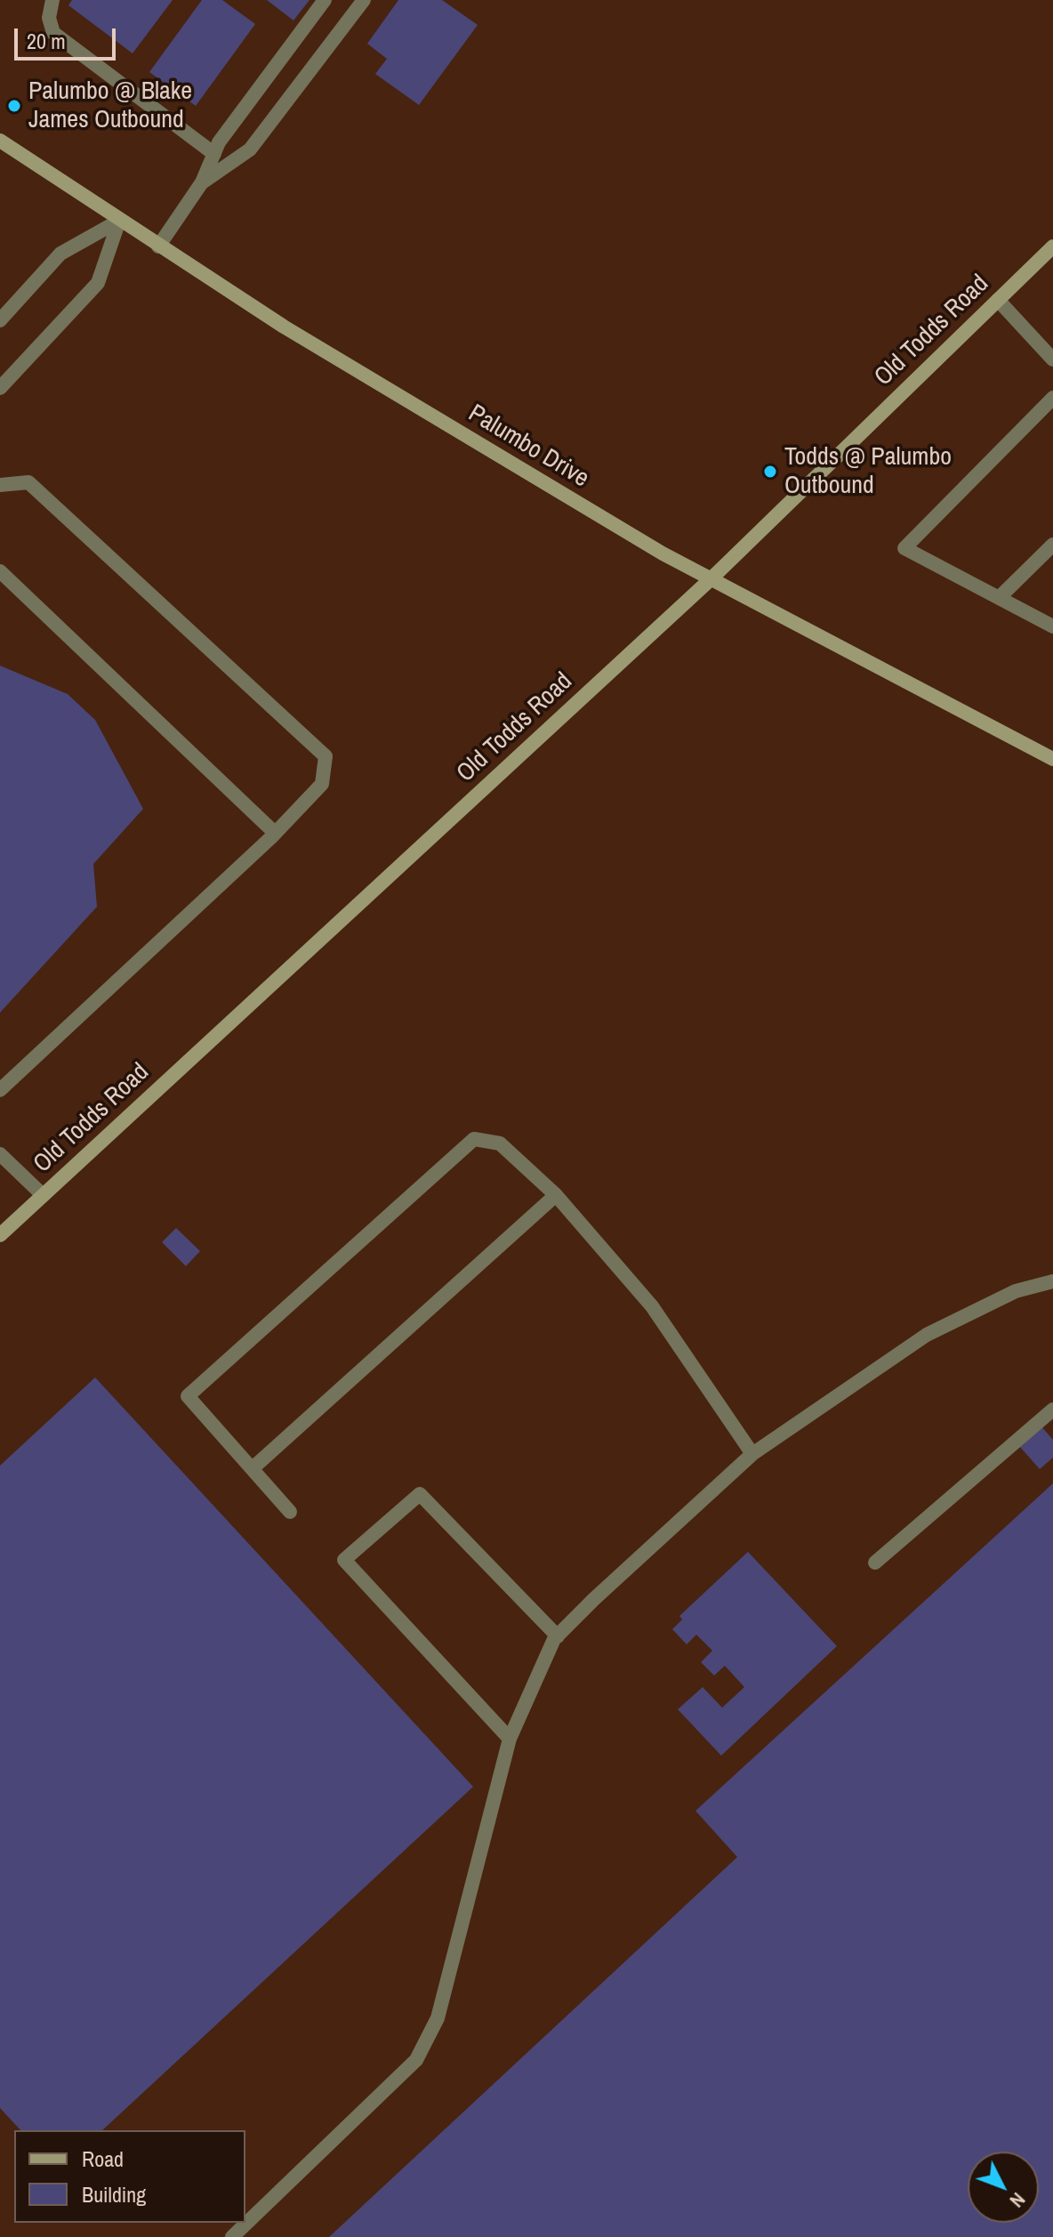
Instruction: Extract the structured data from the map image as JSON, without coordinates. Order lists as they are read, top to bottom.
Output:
{
  "streets": {
    "main road": ["Old Todds Road", "Palumbo Drive"]
  },
  "crossings": [
    ["Old Todds Road", "Palumbo Drive"]
  ],
  "places": ["Palumbo @ Blake James Outbound", "Todds @ Palumbo Outbound"],
  "legend": ["Road", "Building"],
  "scale_bar": "20 m",
  "north": "bottom right"
}
